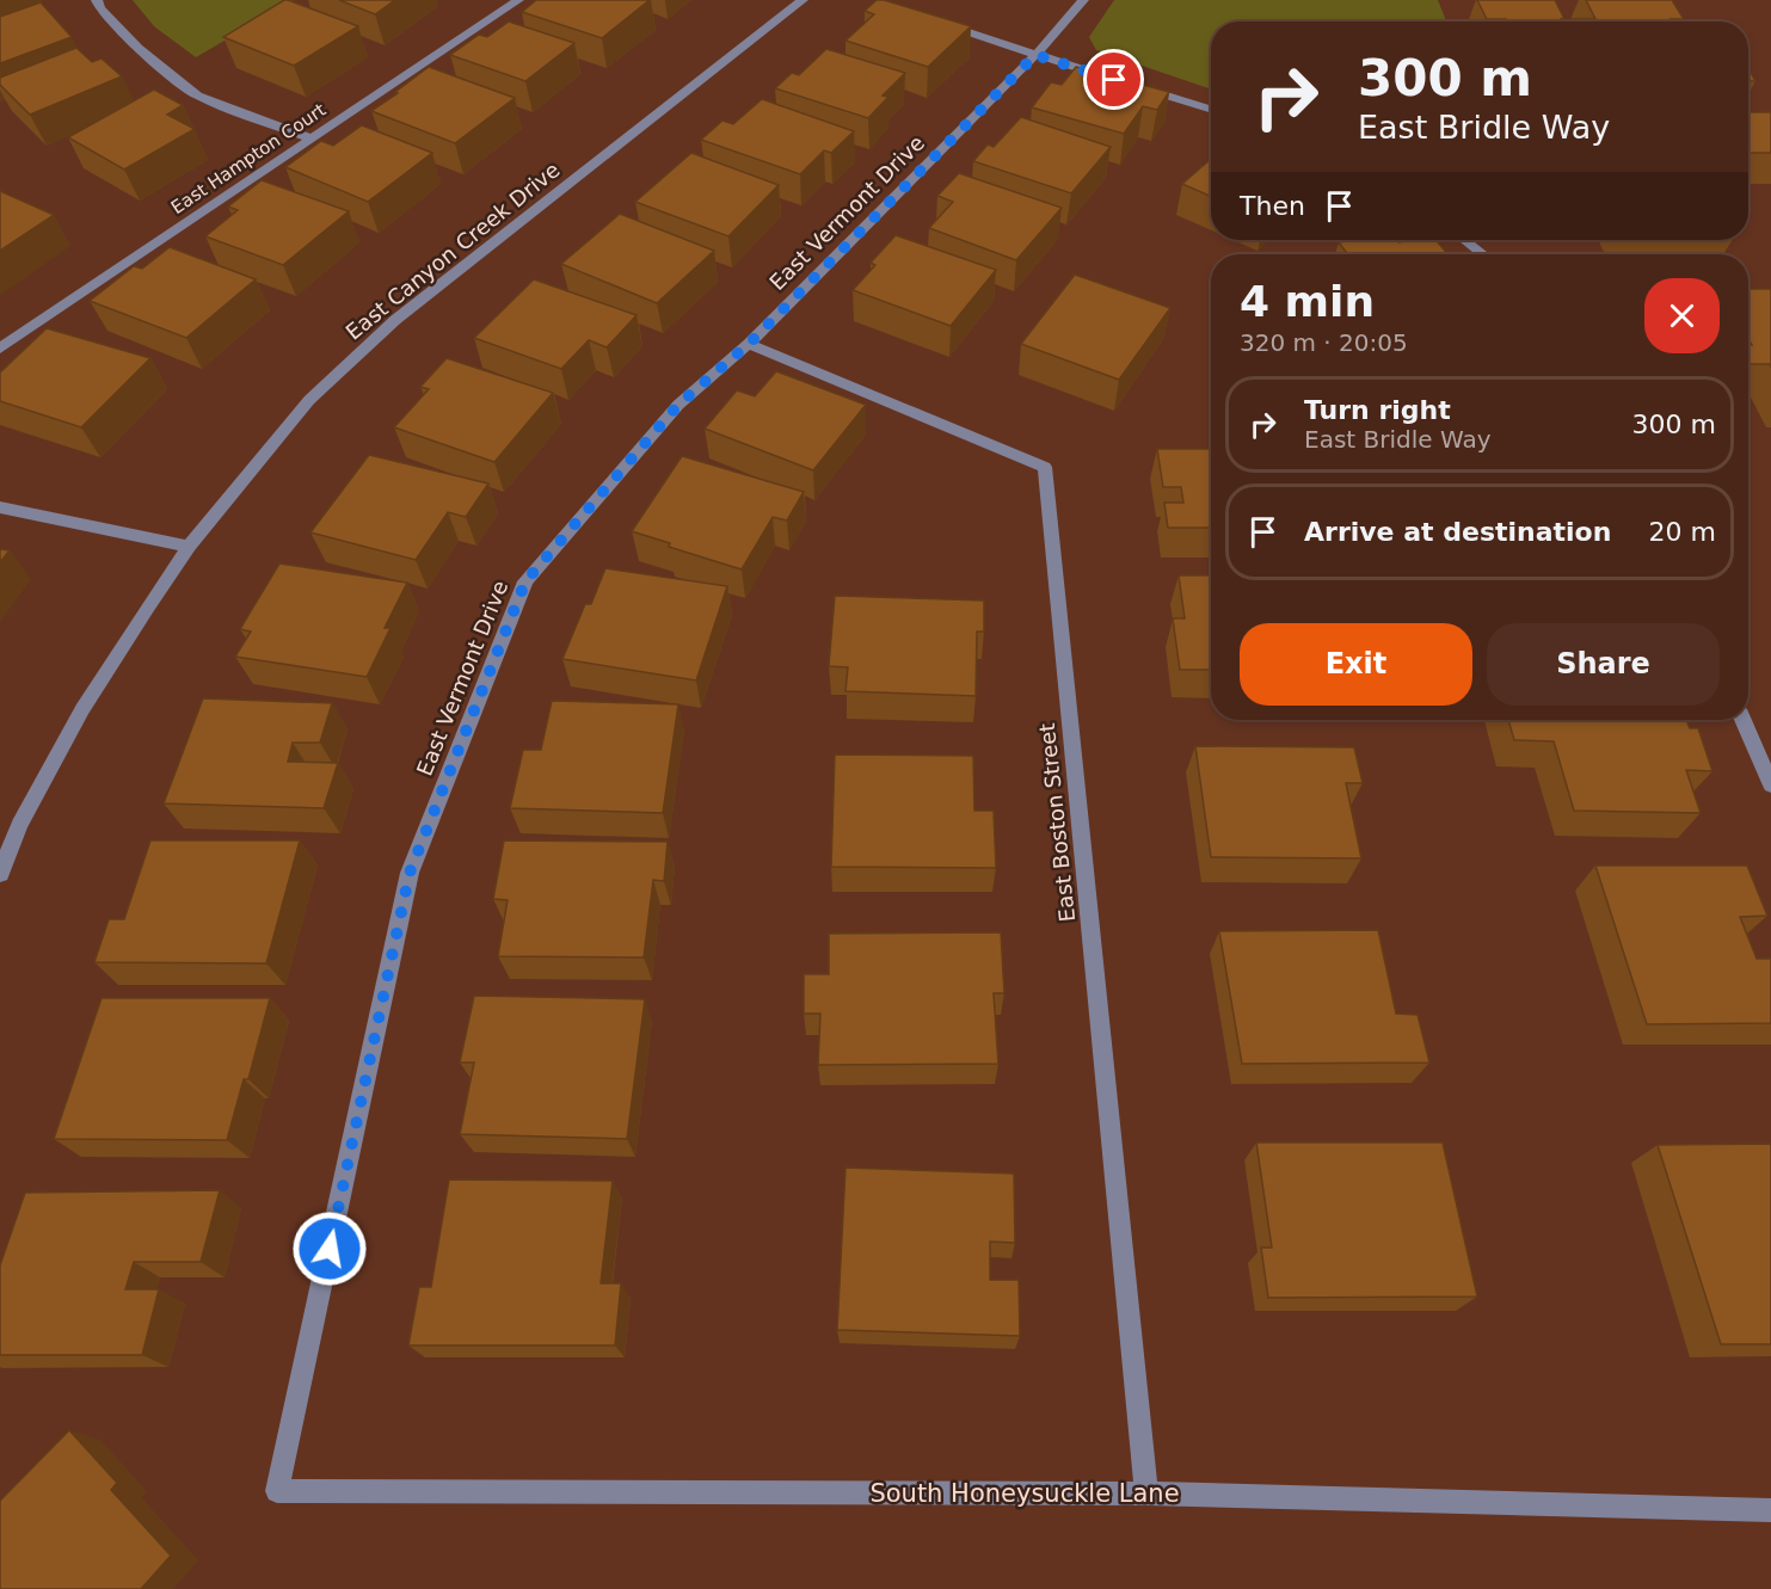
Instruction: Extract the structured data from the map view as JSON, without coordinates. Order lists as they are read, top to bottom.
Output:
{
  "streets": {
    "street": [
      "East Hampton Court",
      "East Vermont Drive",
      "East Canyon Creek Drive",
      "East Boston Street",
      "South Honeysuckle Lane"
    ]
  },
  "crossings": [
    ["East Vermont Drive", "East Boston Street"],
    ["East Vermont Drive", "South Honeysuckle Lane"],
    ["East Boston Street", "South Honeysuckle Lane"]
  ],
  "page": {
    "turn": ["300 m", "East Bridle Way"],
    "then": "Then",
    "heading": ["4 min", "320 m · 20:05"],
    "list": [
      {
        "name": "Turn right",
        "note": "East Bridle Way",
        "value": "300 m"
      },
      {
        "name": "Arrive at destination",
        "value": "20 m"
      }
    ],
    "buttons": ["Exit", "Share"]
  }
}
